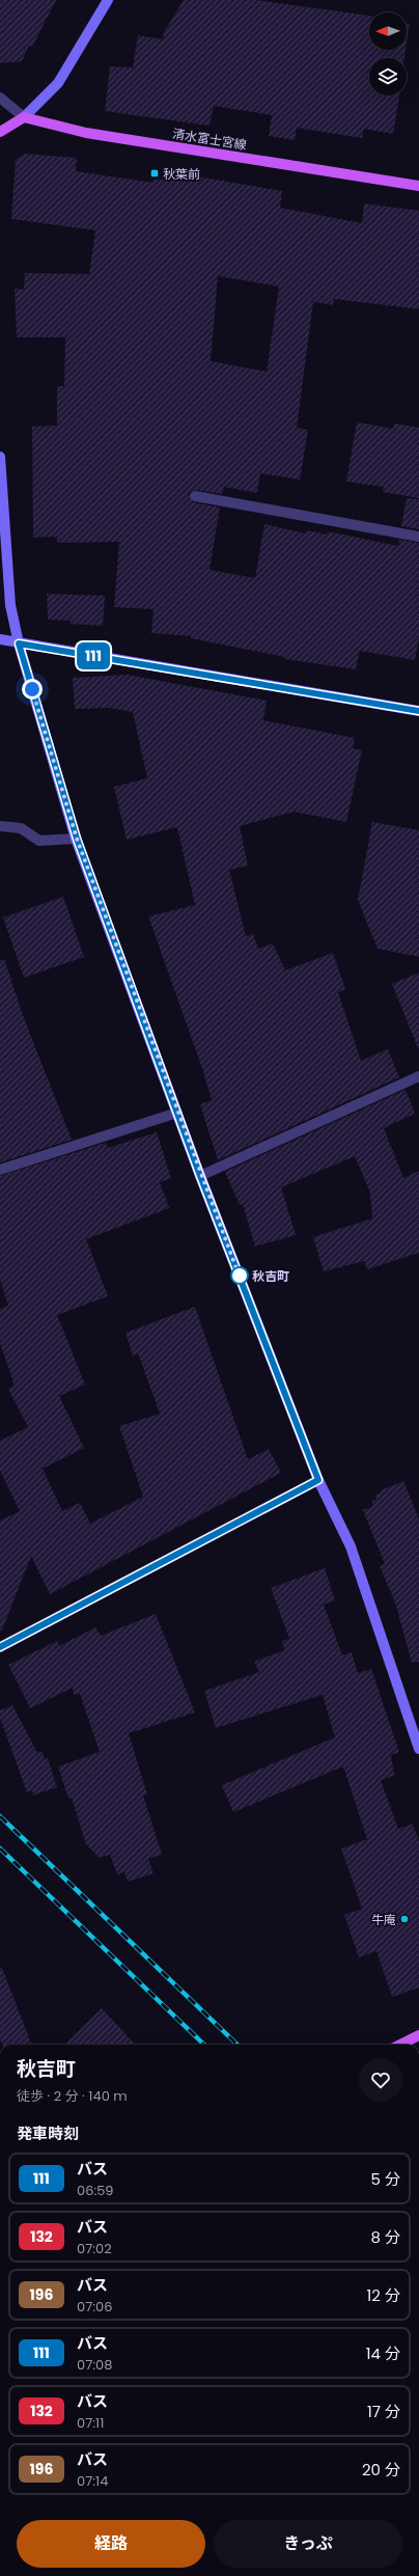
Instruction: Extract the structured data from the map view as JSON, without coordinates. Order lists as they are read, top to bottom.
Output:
{
  "streets": {
    "main road": ["清水富士宮線"]
  },
  "places": {
    "transit": ["秋葉前"],
    "other": ["秋吉町", "牛庵"]
  },
  "lines": ["bus line 111"],
  "north": "left",
  "page": {
    "on_map": "111",
    "heading": [
      ["秋吉町", "徒歩 · 2 分 · 140 m"],
      "発車時刻"
    ],
    "list": [
      {
        "mark": "111",
        "name": "バス",
        "note": "06:59",
        "value": "5 分"
      },
      {
        "mark": "132",
        "name": "バス",
        "note": "07:02",
        "value": "8 分"
      },
      {
        "mark": "196",
        "name": "バス",
        "note": "07:06",
        "value": "12 分"
      },
      {
        "mark": "111",
        "name": "バス",
        "note": "07:08",
        "value": "14 分"
      },
      {
        "mark": "132",
        "name": "バス",
        "note": "07:11",
        "value": "17 分"
      },
      {
        "mark": "196",
        "name": "バス",
        "note": "07:14",
        "value": "20 分"
      }
    ],
    "buttons": ["経路", "きっぷ"]
  }
}
